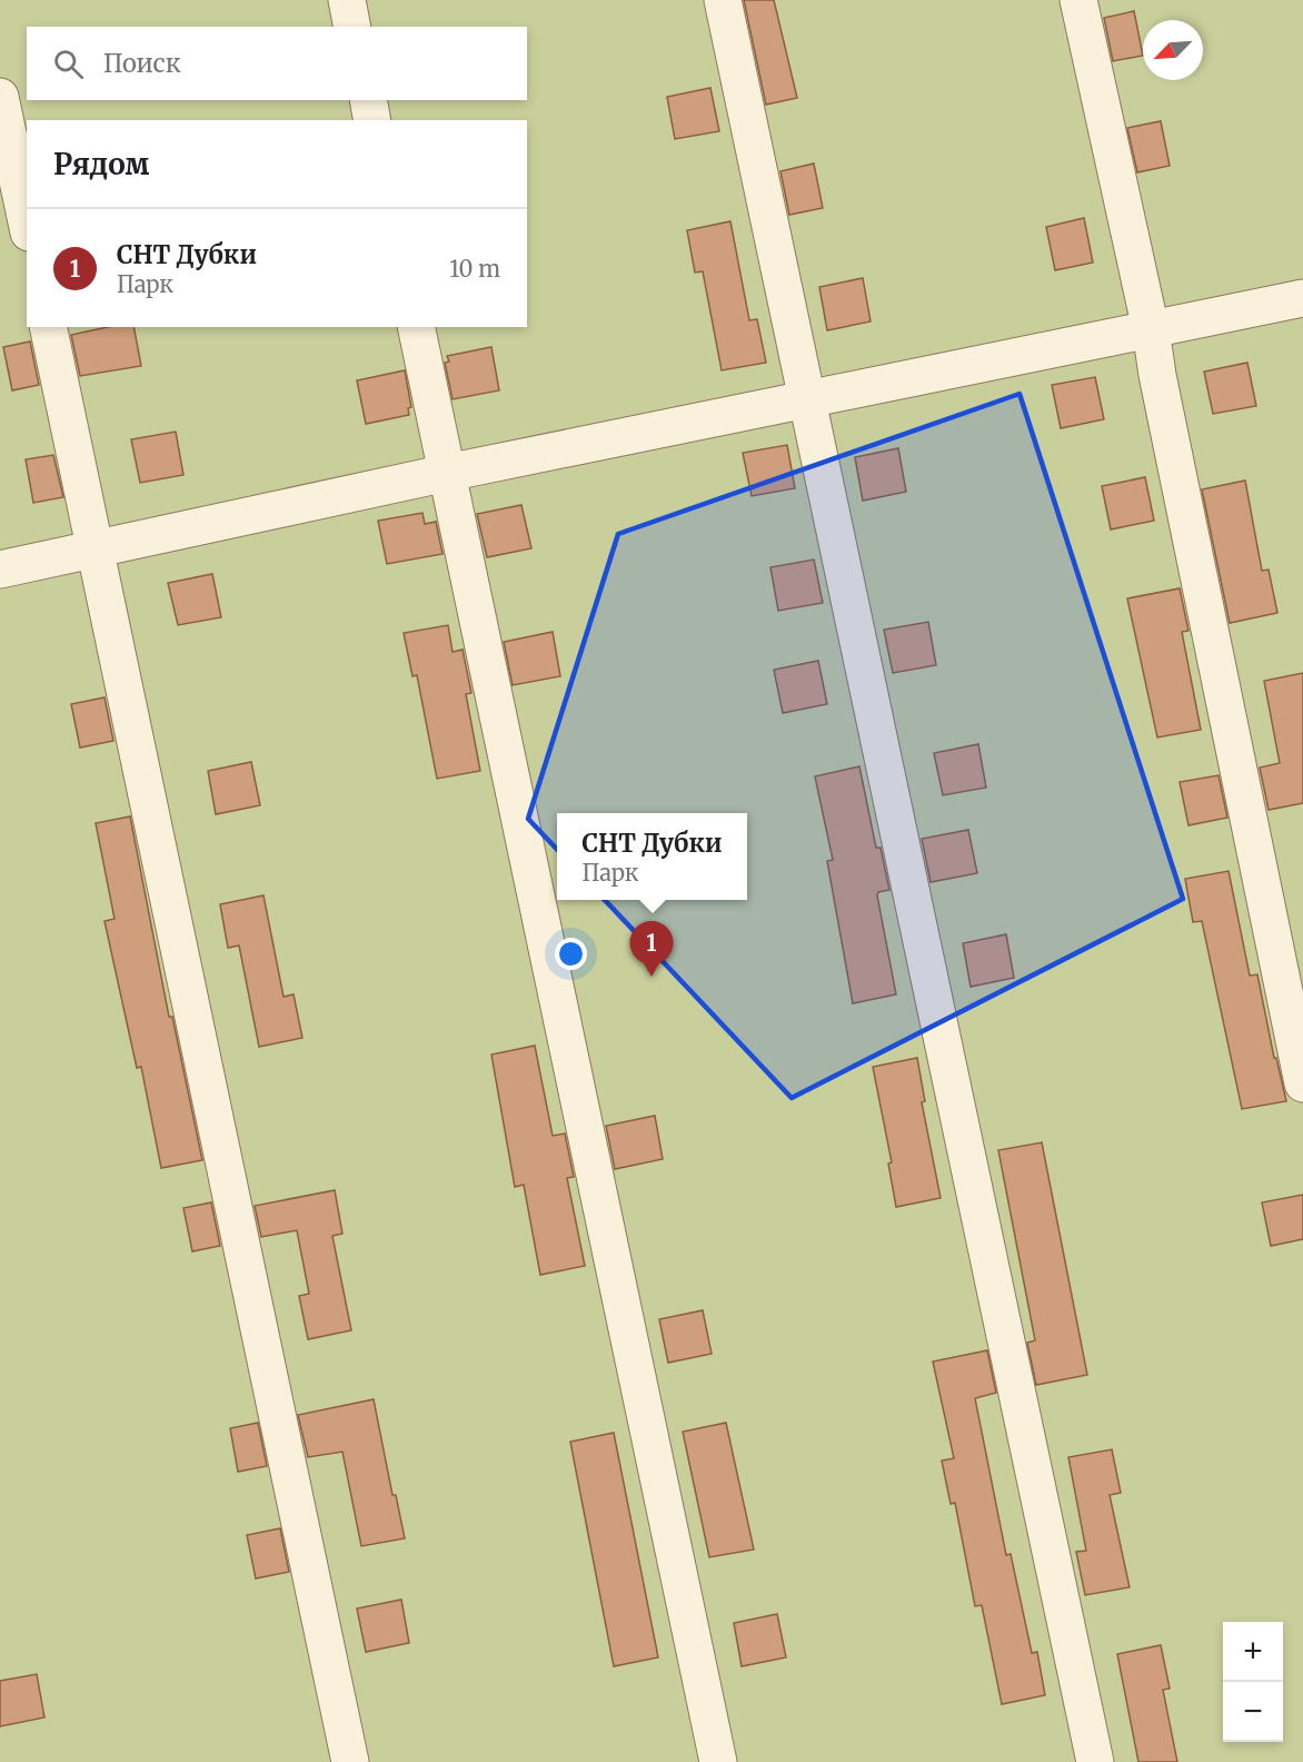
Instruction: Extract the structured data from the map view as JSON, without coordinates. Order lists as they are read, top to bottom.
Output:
{
  "north": "bottom left",
  "page": {
    "search": "Поиск",
    "heading": "Рядом",
    "list": [
      {
        "mark": "1",
        "name": "СНТ Дубки",
        "note": "Парк",
        "value": "10 m"
      }
    ],
    "popup": ["СНТ Дубки", "Парк"],
    "pins": "1",
    "map_buttons": ["+", "−"]
  }
}
